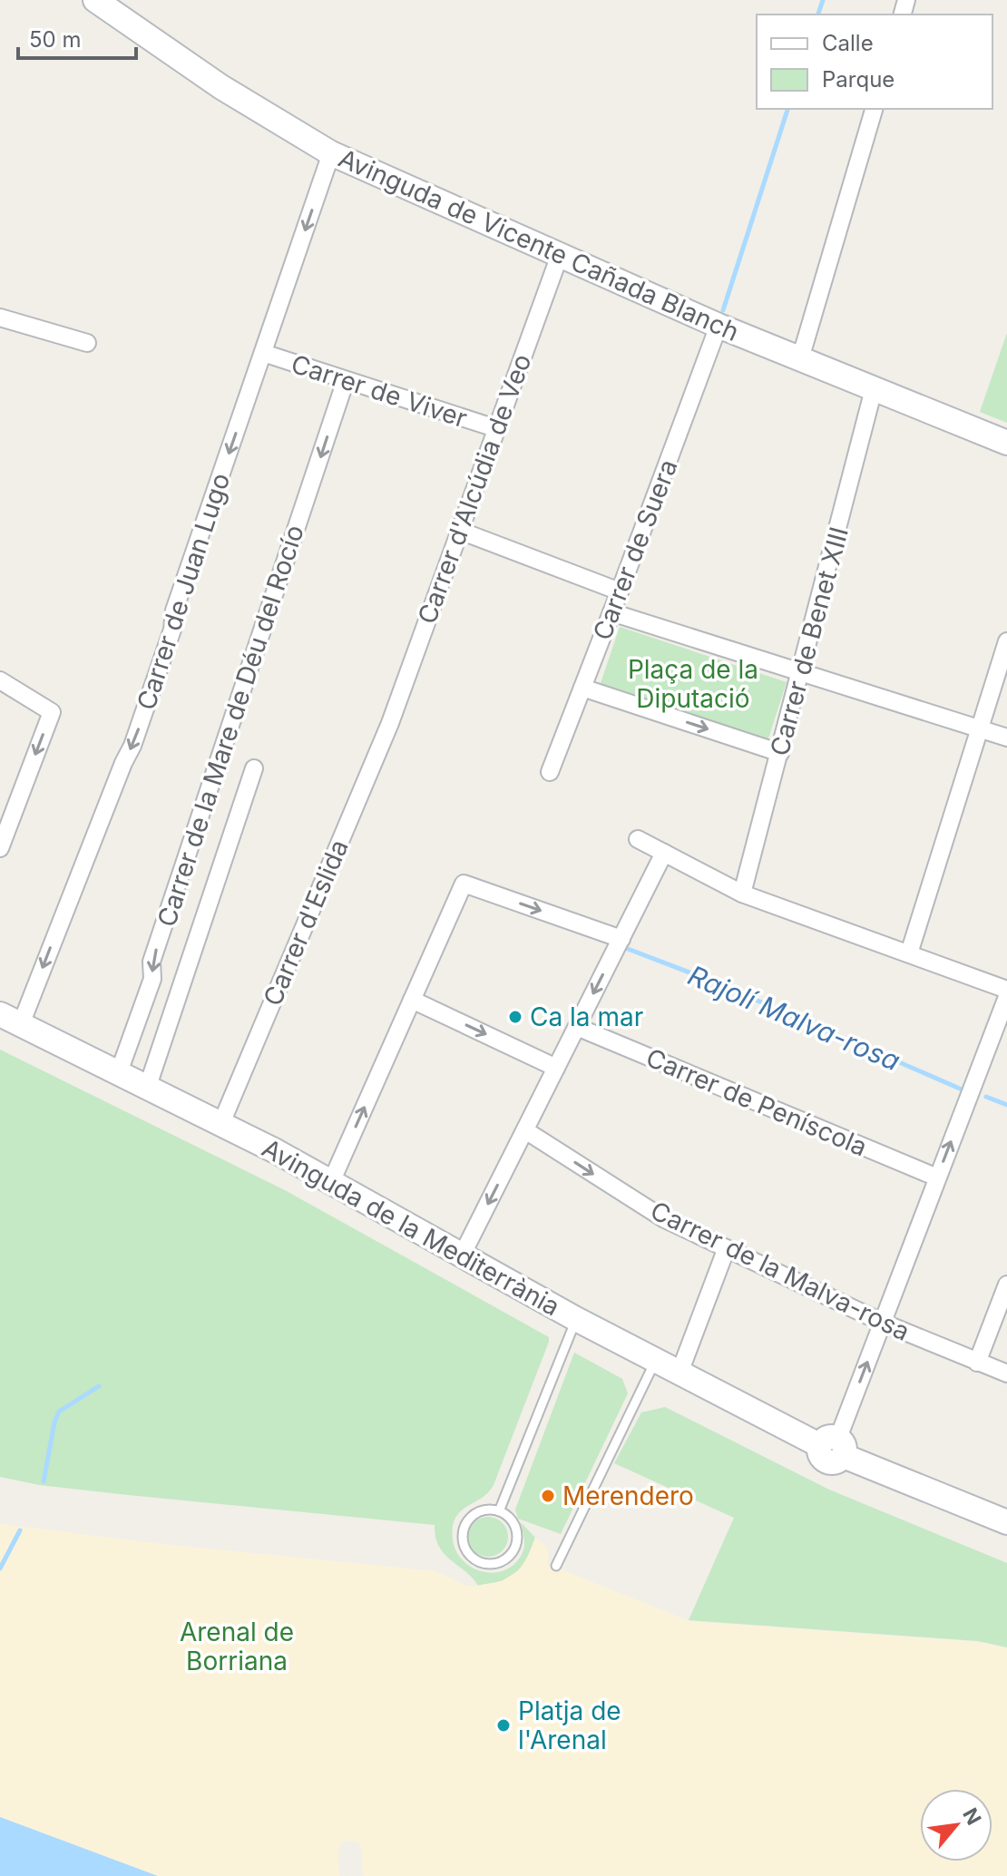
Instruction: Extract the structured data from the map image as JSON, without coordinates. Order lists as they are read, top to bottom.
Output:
{
  "streets": {
    "street": [
      "Avinguda de Vicente Cañada Blanch",
      "Carrer de Viver",
      "Carrer d'Alcúdia de Veo",
      "Carrer de Suera",
      "Carrer de Juan Lugo",
      "Carrer de Benet XIII",
      "Carrer de la Mare de Déu del Rocío",
      "Carrer d'Eslida",
      "Carrer de Peníscola",
      "Avinguda de la Mediterrània",
      "Carrer de la Malva-rosa"
    ]
  },
  "crossings": [
    ["Avinguda de Vicente Cañada Blanch", "Carrer d'Alcúdia de Veo"],
    ["Avinguda de Vicente Cañada Blanch", "Carrer de Suera"],
    ["Avinguda de Vicente Cañada Blanch", "Carrer de Juan Lugo"],
    ["Avinguda de Vicente Cañada Blanch", "Carrer de Benet XIII"],
    ["Carrer de Viver", "Carrer d'Alcúdia de Veo"],
    ["Carrer de Viver", "Carrer de Juan Lugo"],
    ["Carrer de Viver", "Carrer de la Mare de Déu del Rocío"],
    ["Carrer d'Alcúdia de Veo", "Carrer d'Eslida"],
    ["Carrer de Juan Lugo", "Avinguda de la Mediterrània"],
    ["Carrer de la Mare de Déu del Rocío", "Avinguda de la Mediterrània"],
    ["Carrer d'Eslida", "Avinguda de la Mediterrània"]
  ],
  "one_way": ["Carrer de Juan Lugo", "Carrer de la Malva-rosa"],
  "water": ["Rajolí Malva-rosa"],
  "parks": ["Plaça de la Diputació", "Arenal de Borriana"],
  "places": ["Ca la mar", "Merendero", "Platja de l'Arenal"],
  "legend": ["Calle", "Parque"],
  "scale_bar": "50 m",
  "north": "top right"
}
